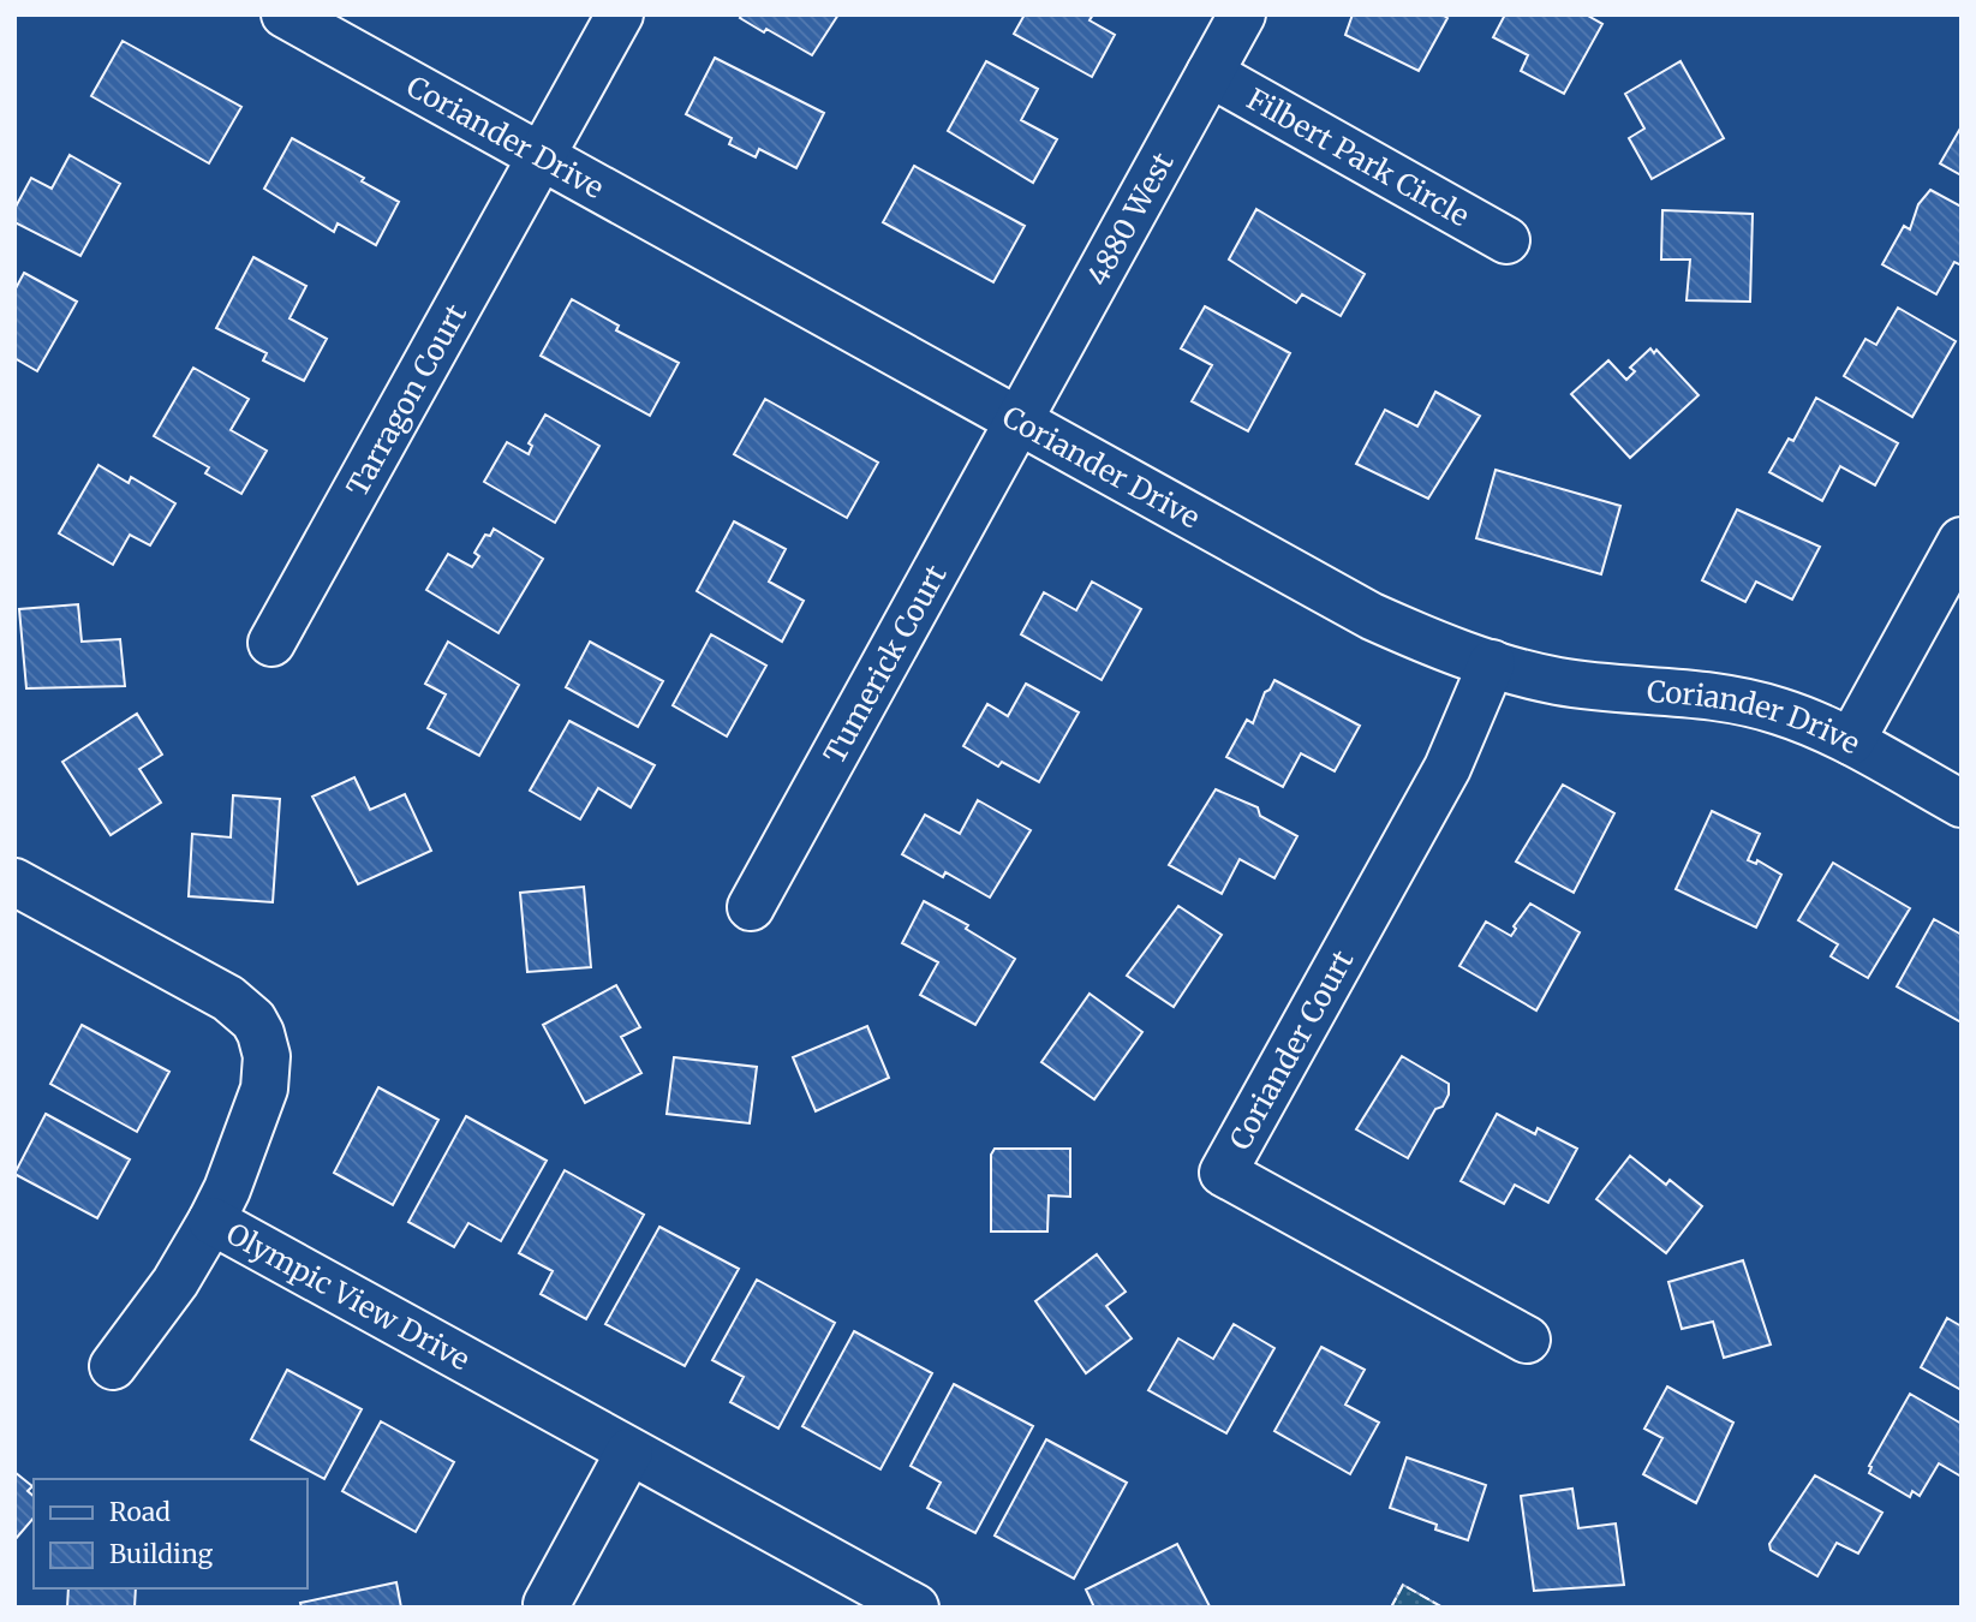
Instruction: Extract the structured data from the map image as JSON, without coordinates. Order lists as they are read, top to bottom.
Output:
{
  "streets": {
    "street": [
      "Coriander Drive",
      "Filbert Park Circle",
      "4880 West",
      "Tarragon Court",
      "Tumerick Court",
      "Coriander Court",
      "Olympic View Drive"
    ]
  },
  "crossings": [
    ["Coriander Drive", "4880 West"],
    ["Coriander Drive", "Tarragon Court"],
    ["Coriander Drive", "Tumerick Court"],
    ["Coriander Drive", "Coriander Court"],
    ["Filbert Park Circle", "4880 West"],
    ["4880 West", "Tumerick Court"]
  ],
  "legend": ["Road", "Building"]
}
